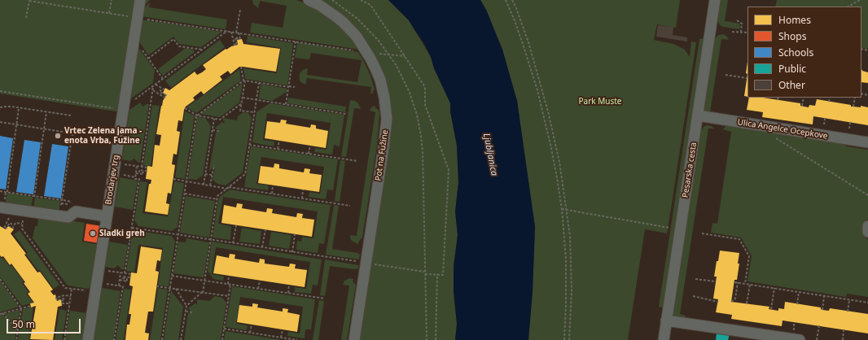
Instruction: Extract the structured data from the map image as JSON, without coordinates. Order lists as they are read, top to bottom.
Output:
{
  "streets": {
    "street": [
      "Ulica Angelce Ocepkove",
      "Pot na Fužine",
      "Pesarska cesta",
      "Brodarjev trg"
    ]
  },
  "crossings": [
    ["Ulica Angelce Ocepkove", "Pesarska cesta"]
  ],
  "water": ["Ljubljanica"],
  "parks": ["Park Muste"],
  "places": ["Vrtec Zelena jama - enota Vrba, Fužine", "Sladki greh"],
  "legend": [
    "Homes",
    "Shops",
    "Schools",
    "Public",
    "Other"
  ],
  "scale_bar": "50 m"
}
